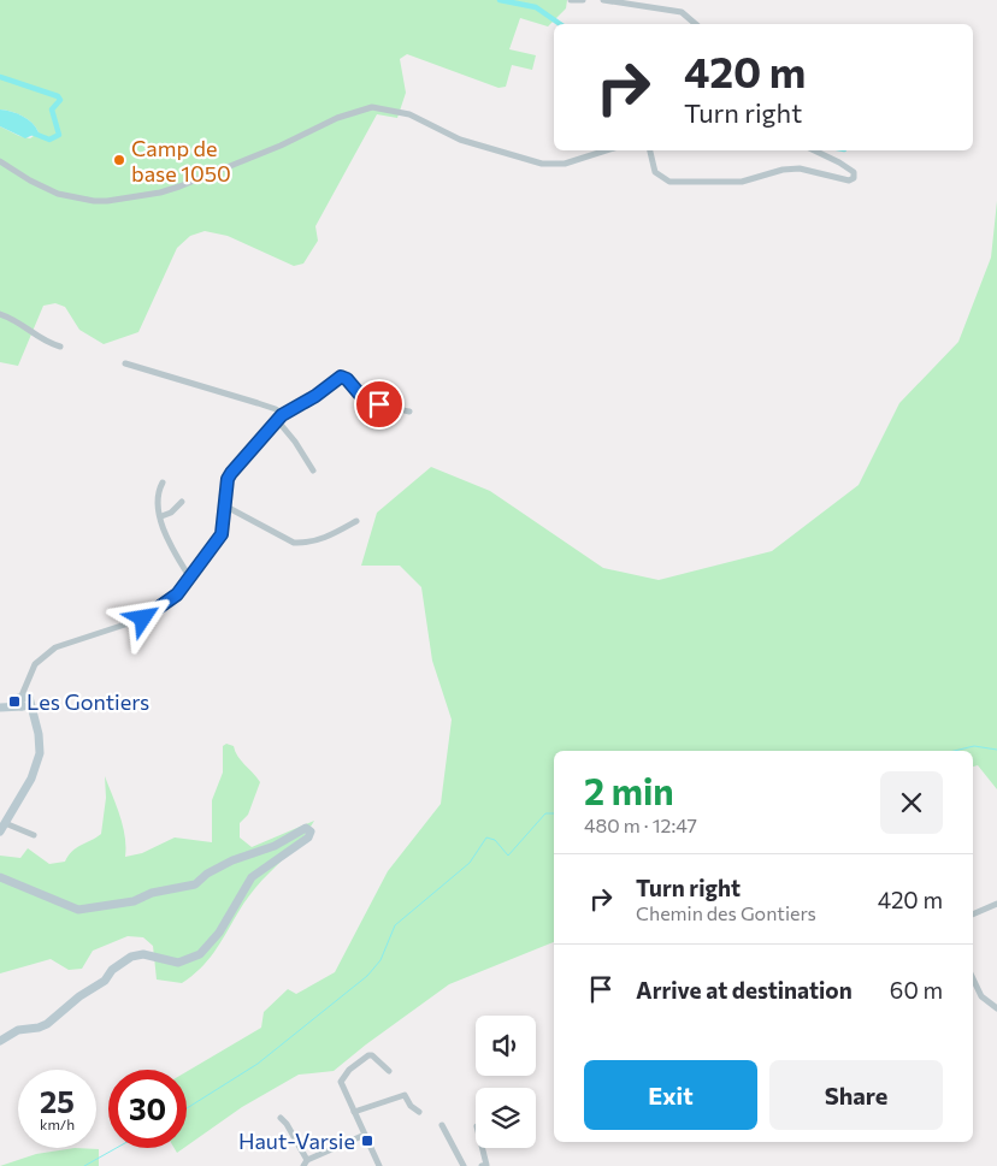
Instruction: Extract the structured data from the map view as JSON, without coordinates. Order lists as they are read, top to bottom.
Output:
{
  "places": {
    "other": ["Camp de base 1050"],
    "transit": ["Les Gontiers", "Haut-Varsie"]
  },
  "page": {
    "turn": ["420 m", "Turn right"],
    "heading": ["2 min", "480 m · 12:47"],
    "list": [
      {
        "name": "Turn right",
        "note": "Chemin des Gontiers",
        "value": "420 m"
      },
      {
        "name": "Arrive at destination",
        "value": "60 m"
      }
    ],
    "buttons": ["Exit", "Share"],
    "speed": "25 km/h",
    "limit": "30"
  }
}
